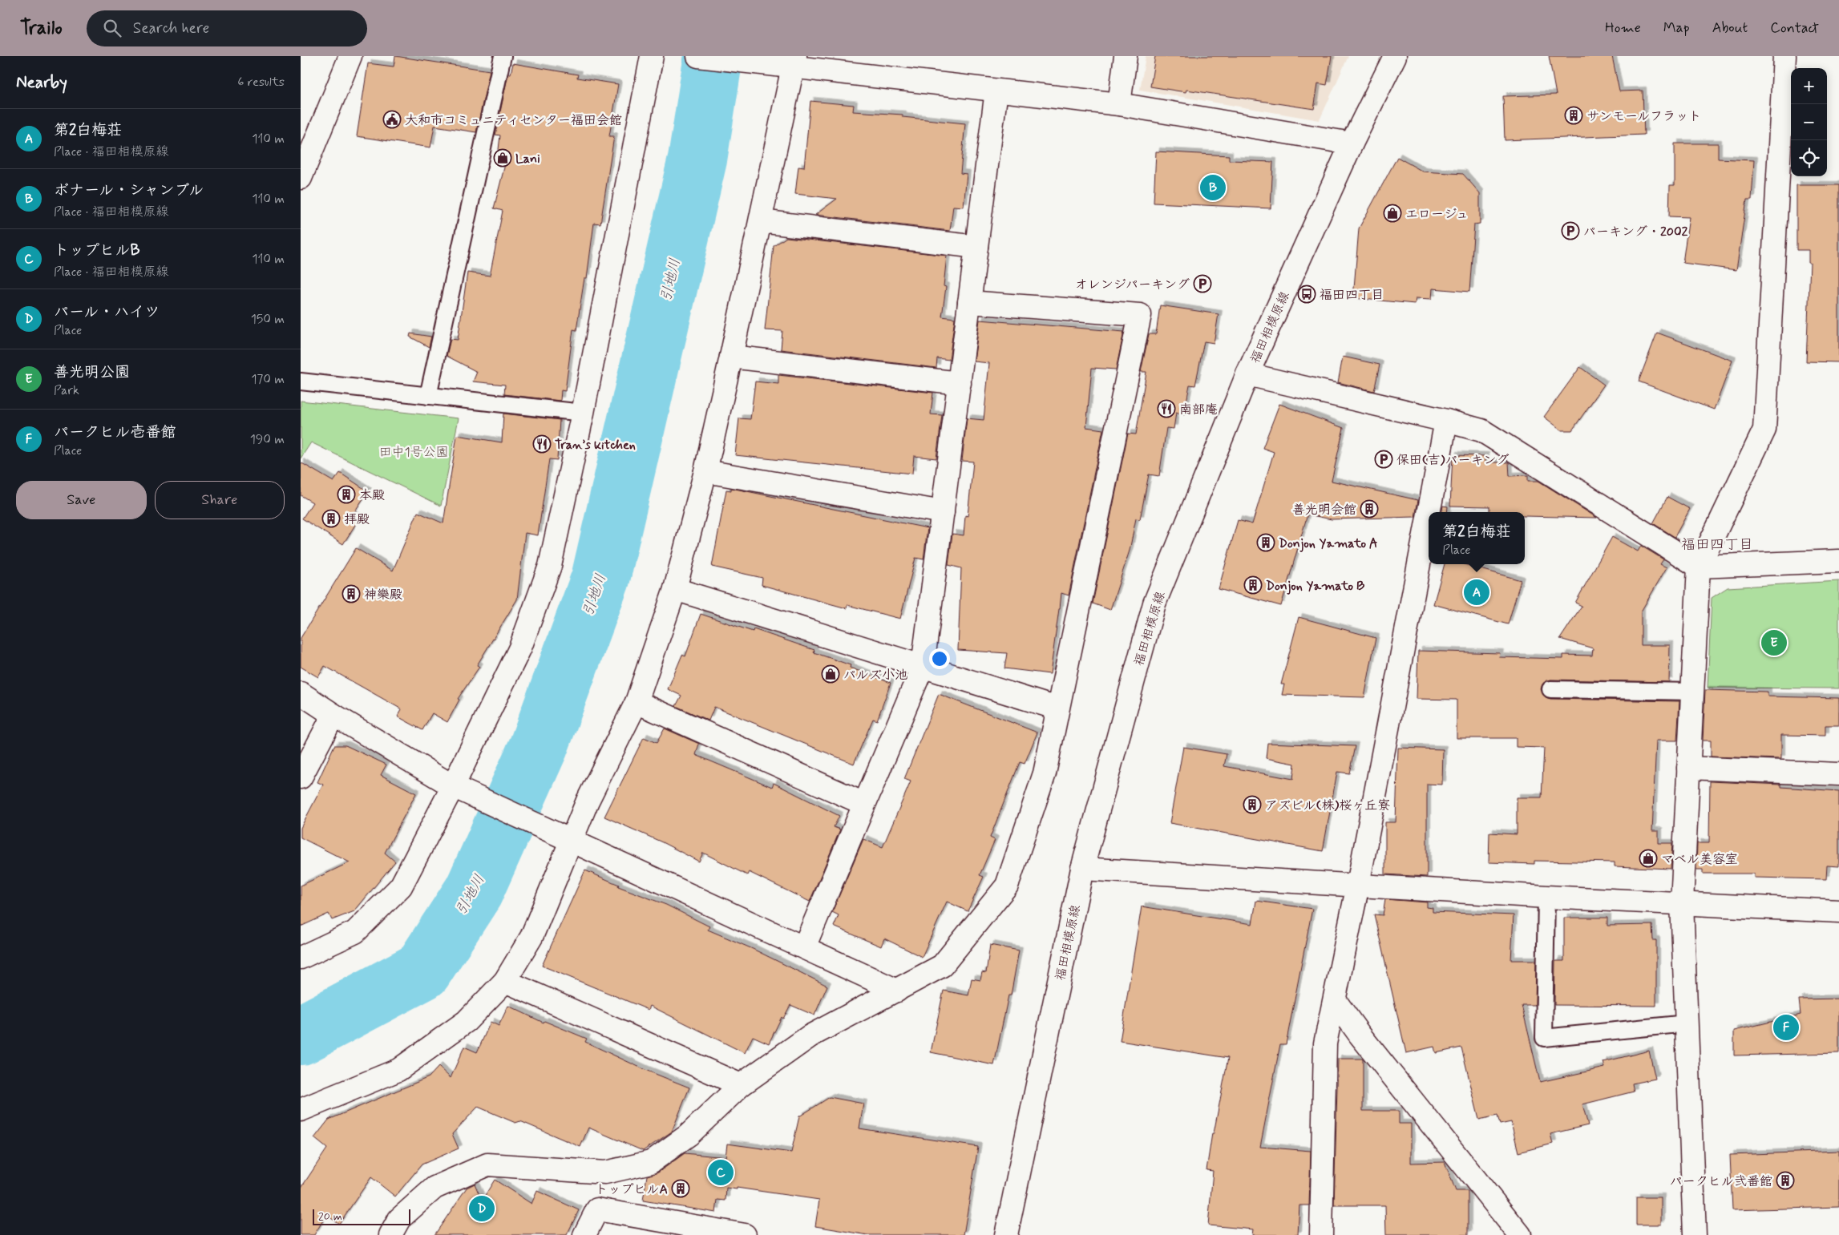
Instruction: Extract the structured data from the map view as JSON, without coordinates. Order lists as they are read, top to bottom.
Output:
{
  "streets": {
    "street": ["福田相模原線"]
  },
  "districts": ["福田四丁目"],
  "water": ["引地川"],
  "parks": ["田中1号公園"],
  "places": {
    "building": [
      "サンモールフラット",
      "本殿",
      "善光明会館",
      "拝殿",
      "Donjon Yamato A",
      "Donjon Yamato B",
      "神樂殿",
      "アズビル(株)桜ヶ丘寮",
      "パークヒル弐番館",
      "トップヒルA"
    ],
    "public building": ["大和市コミュニティセンター福田会館"],
    "shop": [
      "Lani",
      "エロージュ",
      "パルズ小池",
      "マベル美容室"
    ],
    "parking": ["パーキング・2002", "オレンジパーキング", "保田(吉)パーキング"],
    "bus stop": ["福田四丁目"],
    "restaurant": ["南部庵", "Tran’s kitchen"]
  },
  "scale_bar": "20 m",
  "page": {
    "header": "Trailo",
    "search": "Search here",
    "nav": [
      "Home",
      "Map",
      "About",
      "Contact"
    ],
    "heading": ["Nearby", "6 results"],
    "map_buttons": ["+", "−"],
    "list": [
      {
        "mark": "A",
        "name": "第2白梅荘",
        "note": "Place · 福田相模原線",
        "value": "110 m"
      },
      {
        "mark": "B",
        "name": "ボナール・シャンブル",
        "note": "Place · 福田相模原線",
        "value": "110 m"
      },
      {
        "mark": "C",
        "name": "トップヒルB",
        "note": "Place · 福田相模原線",
        "value": "110 m"
      },
      {
        "mark": "D",
        "name": "パール・ハイツ",
        "note": "Place",
        "value": "150 m"
      },
      {
        "mark": "E",
        "name": "善光明公園",
        "note": "Park",
        "value": "170 m"
      },
      {
        "mark": "F",
        "name": "パークヒル壱番館",
        "note": "Place",
        "value": "190 m"
      }
    ],
    "pins": [
      "B",
      "A",
      "E",
      "F",
      "C",
      "D"
    ],
    "buttons": ["Save", "Share"],
    "popup": ["第2白梅荘", "Place"],
    "scale": "20 m"
  }
}
